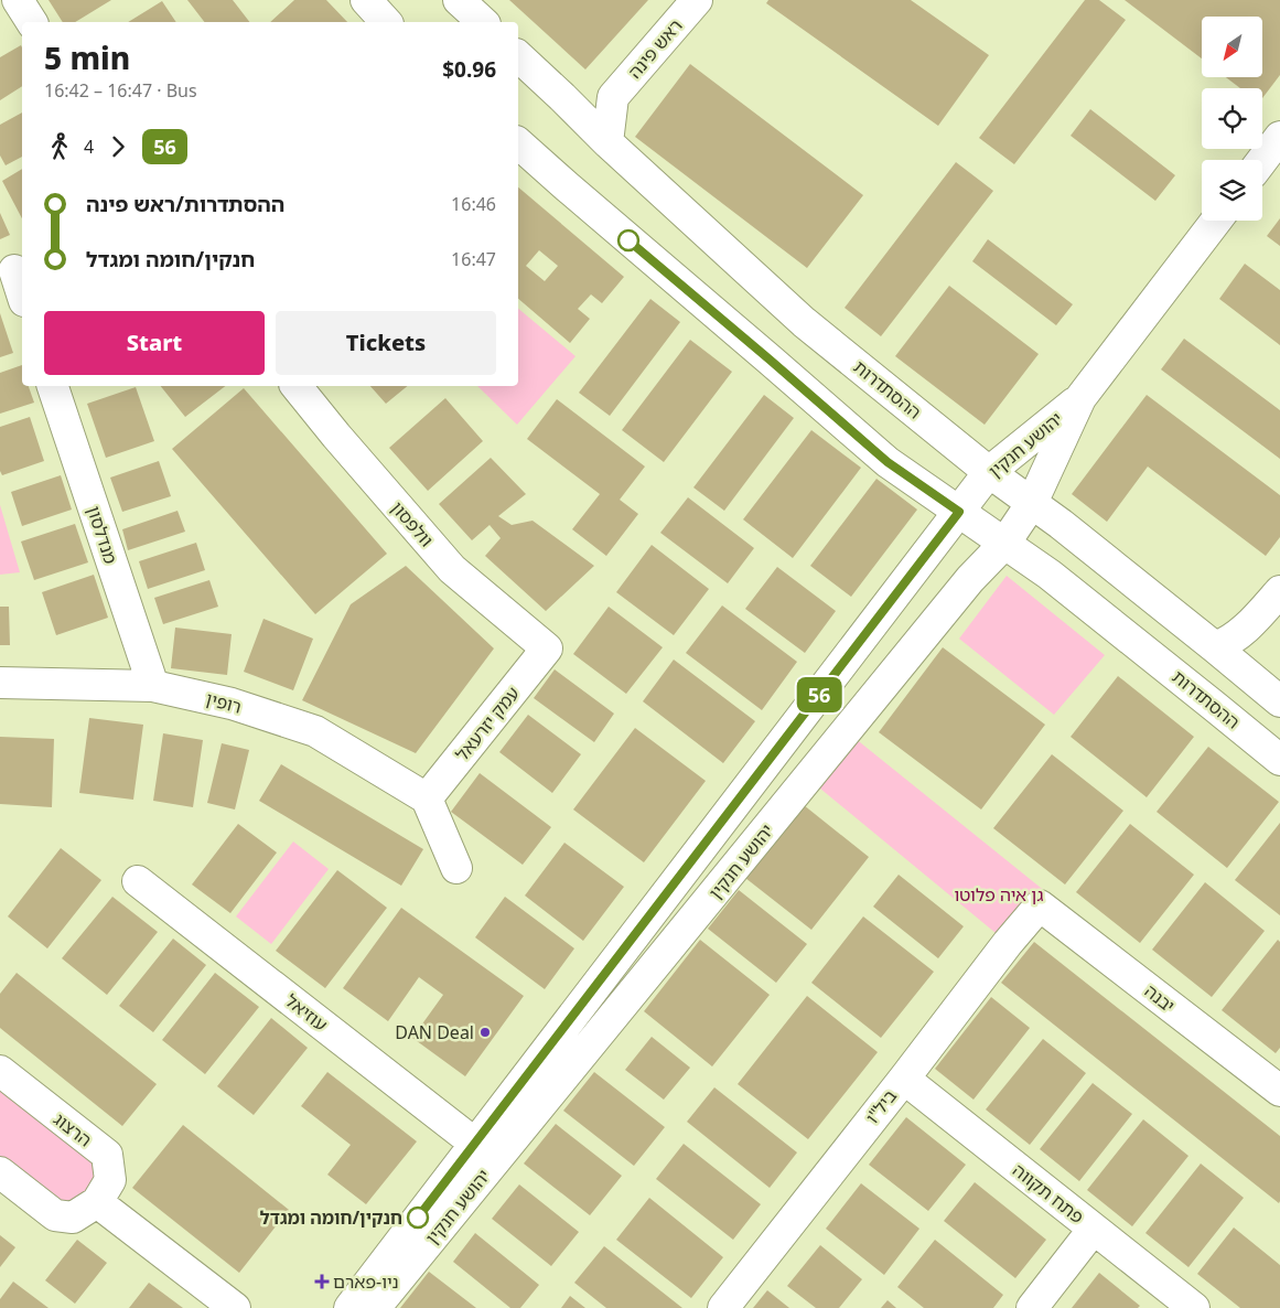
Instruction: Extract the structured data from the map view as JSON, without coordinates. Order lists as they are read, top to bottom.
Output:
{
  "streets": {
    "street": [
      "ראש פינה",
      "ההסתדרות",
      "יהושע חנקין",
      "וולפסון",
      "מנדלסון",
      "רופין",
      "עמק יזרעאל",
      "יבנה",
      "עוזיאל",
      "ביל\"ו",
      "הרצוג",
      "פתח תקווה"
    ]
  },
  "crossings": [
    ["ההסתדרות", "יהושע חנקין"],
    ["יהושע חנקין", "עוזיאל"],
    ["וולפסון", "עמק יזרעאל"],
    ["מנדלסון", "רופין"],
    ["רופין", "עמק יזרעאל"],
    ["יבנה", "ביל\"ו"],
    ["ביל\"ו", "פתח תקווה"]
  ],
  "parks": ["גן איה פלוטו"],
  "places": {
    "other": ["DAN Deal", "חנקין/חומה ומגדל"],
    "health": ["ניו-פארם"]
  },
  "lines": ["bus line 56"],
  "north": "bottom left",
  "page": {
    "on_map": "56",
    "heading": ["5 min", "16:42 – 16:47 · Bus", "$0.96"],
    "legs": ["4", "56"],
    "list": [
      {
        "name": "ההסתדרות/ראש פינה",
        "value": "16:46"
      },
      {
        "name": "חנקין/חומה ומגדל",
        "value": "16:47"
      }
    ],
    "buttons": ["Start", "Tickets"]
  }
}
